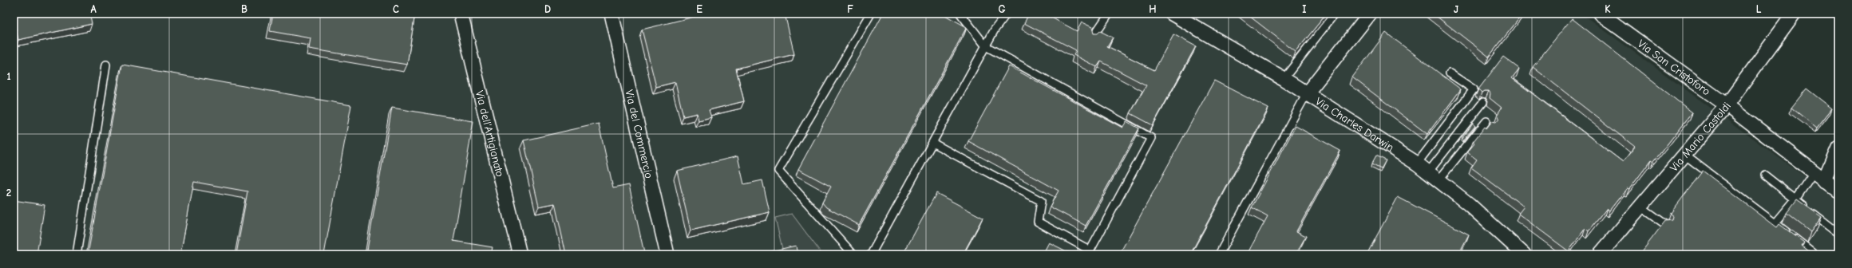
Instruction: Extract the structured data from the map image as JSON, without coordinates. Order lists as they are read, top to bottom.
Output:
{
  "streets": {
    "street": [
      "Via San Cristoforo",
      "Via Charles Darwin",
      "Via dell'Artigianato",
      "Via del Commercio",
      "Via Mario Castoldi"
    ]
  },
  "crossings": [
    ["Via San Cristoforo", "Via Mario Castoldi"]
  ],
  "grid": {
    "columns": [
      "A",
      "B",
      "C",
      "D",
      "E",
      "F",
      "G",
      "H",
      "I",
      "J",
      "K",
      "L"
    ],
    "rows": ["1", "2"]
  }
}
